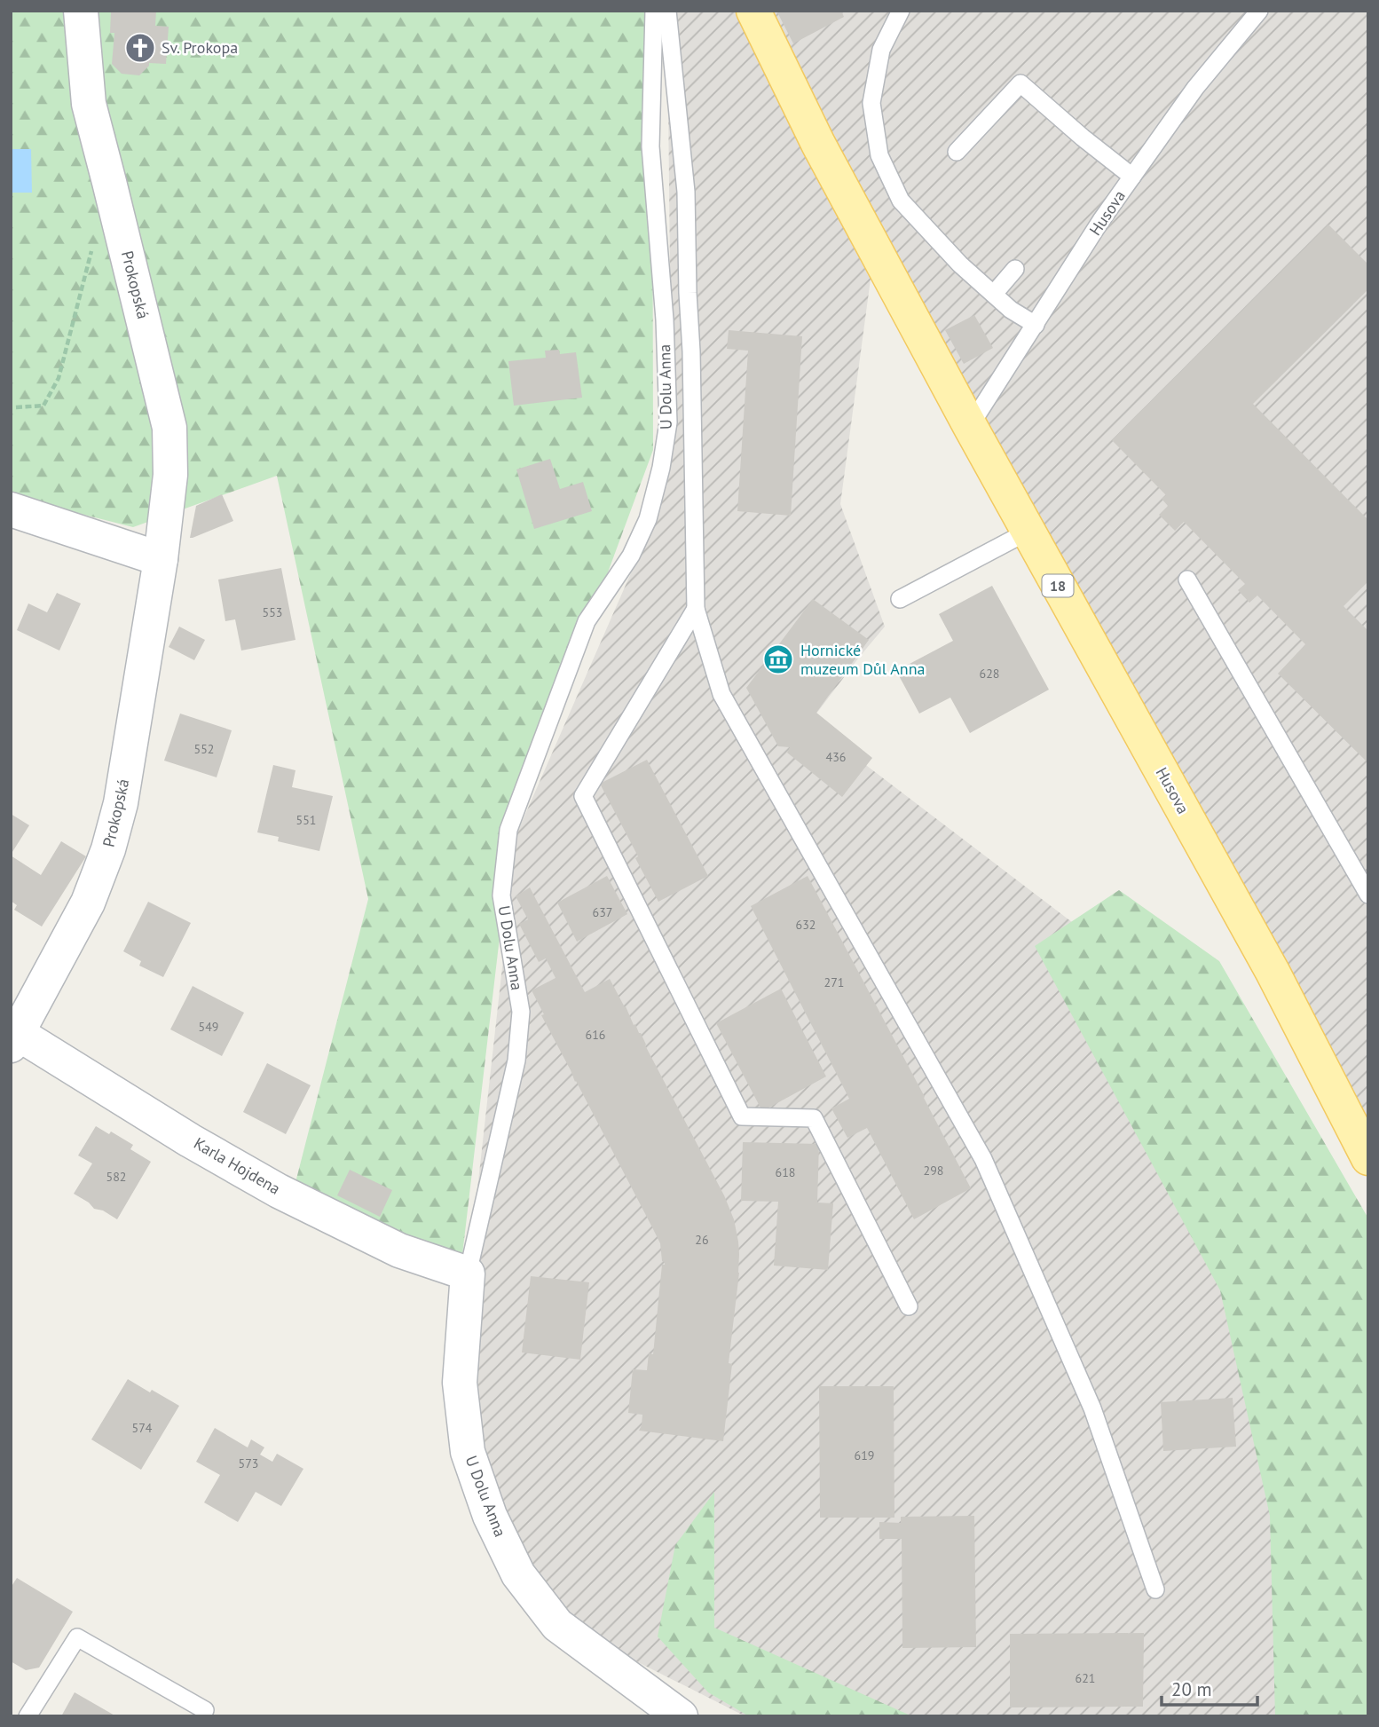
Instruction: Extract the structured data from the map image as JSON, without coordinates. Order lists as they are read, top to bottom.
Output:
{
  "streets": {
    "main road": ["Husova", "18"],
    "street": ["Prokopská", "U Dolu Anna", "Karla Hojdena"]
  },
  "crossings": [
    ["Prokopská", "Karla Hojdena"],
    ["U Dolu Anna", "Karla Hojdena"]
  ],
  "places": {
    "church": ["Sv. Prokopa"],
    "museum": ["Hornické muzeum Důl Anna"]
  },
  "house_numbers": [
    "553",
    "628",
    "552",
    "436",
    "551",
    "637",
    "632",
    "271",
    "549",
    "616",
    "298",
    "618",
    "582",
    "26",
    "574",
    "619",
    "573",
    "621"
  ],
  "scale_bar": "20 m"
}
